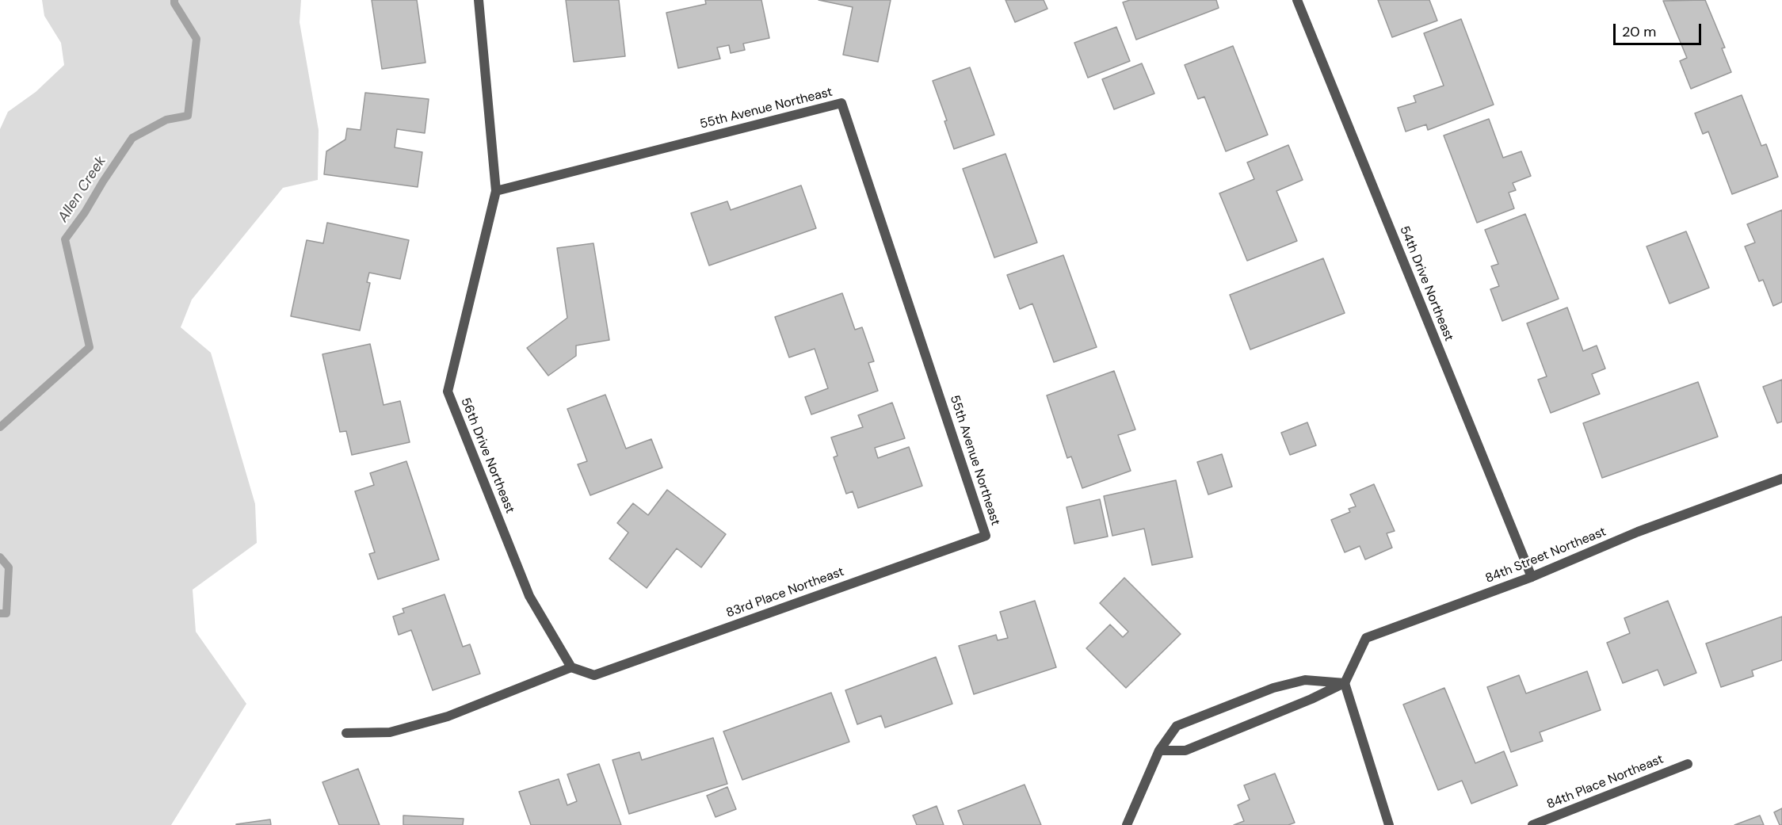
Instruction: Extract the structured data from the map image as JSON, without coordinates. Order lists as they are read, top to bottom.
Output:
{
  "streets": {
    "street": [
      "55th Avenue Northeast",
      "54th Drive Northeast",
      "56th Drive Northeast",
      "84th Street Northeast",
      "83rd Place Northeast",
      "84th Place Northeast"
    ]
  },
  "crossings": [
    ["55th Avenue Northeast", "56th Drive Northeast"],
    ["55th Avenue Northeast", "83rd Place Northeast"],
    ["54th Drive Northeast", "84th Street Northeast"],
    ["56th Drive Northeast", "83rd Place Northeast"]
  ],
  "water": ["Allen Creek"],
  "scale_bar": "20 m"
}
